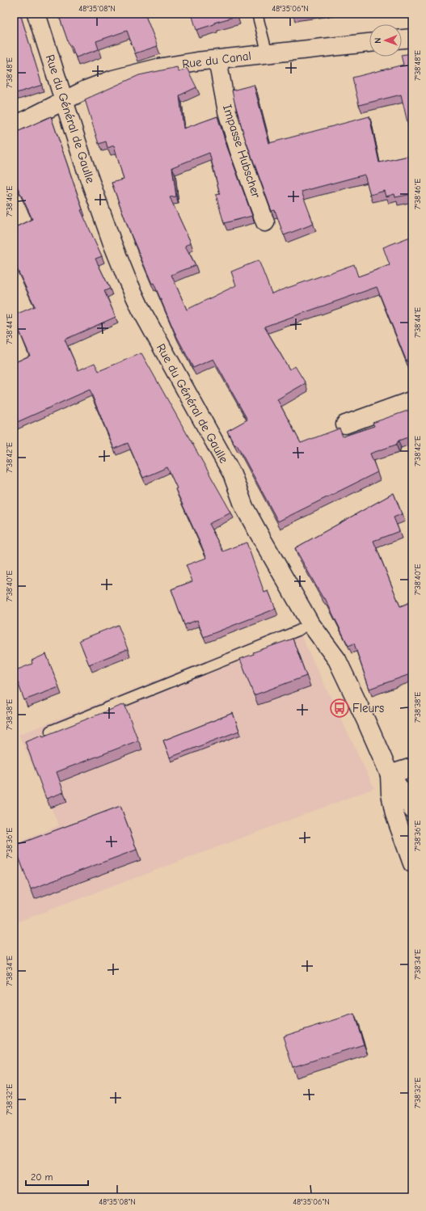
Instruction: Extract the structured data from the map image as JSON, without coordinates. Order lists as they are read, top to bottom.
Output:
{
  "streets": {
    "street": ["Rue du Canal", "Rue du Général de Gaulle", "Impasse Hubscher"]
  },
  "crossings": [
    ["Rue du Canal", "Rue du Général de Gaulle"],
    ["Rue du Canal", "Impasse Hubscher"]
  ],
  "places": {
    "bus stop": ["Fleurs"]
  },
  "scale_bar": "20 m",
  "north": "left",
  "coordinates": [
    "48°35'08\"N",
    "48°35'06\"N",
    "7°38'48\"E",
    "7°38'46\"E",
    "7°38'44\"E",
    "7°38'42\"E",
    "7°38'40\"E",
    "7°38'38\"E",
    "7°38'36\"E",
    "7°38'34\"E",
    "7°38'32\"E"
  ]
}
